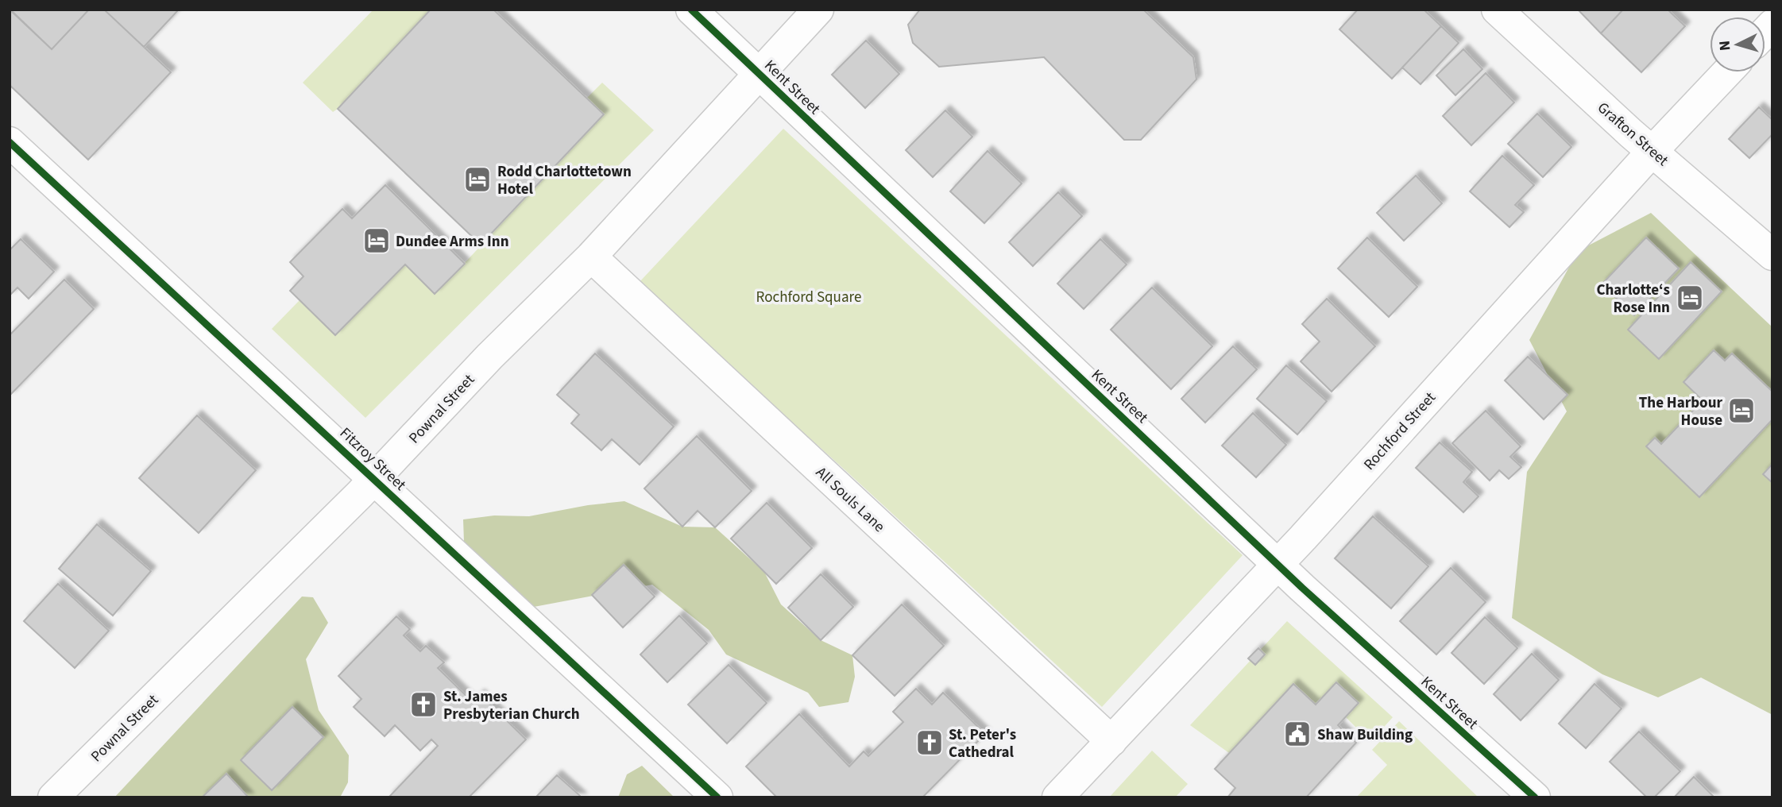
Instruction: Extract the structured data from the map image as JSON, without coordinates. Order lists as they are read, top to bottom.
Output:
{
  "streets": {
    "street": [
      "Kent Street",
      "Grafton Street",
      "Pownal Street",
      "Rochford Street",
      "Fitzroy Street",
      "All Souls Lane"
    ]
  },
  "crossings": [
    ["Kent Street", "Pownal Street"],
    ["Kent Street", "Rochford Street"],
    ["Grafton Street", "Rochford Street"],
    ["Pownal Street", "Fitzroy Street"],
    ["Pownal Street", "All Souls Lane"],
    ["Rochford Street", "All Souls Lane"]
  ],
  "parks": ["Rochford Square"],
  "places": {
    "hotel": [
      "Rodd Charlottetown Hotel",
      "Dundee Arms Inn",
      "Charlotte‘s Rose Inn",
      "The Harbour House"
    ],
    "church": ["St. James Presbyterian Church", "St. Peter's Cathedral"],
    "public building": ["Shaw Building"]
  },
  "north": "left"
}
